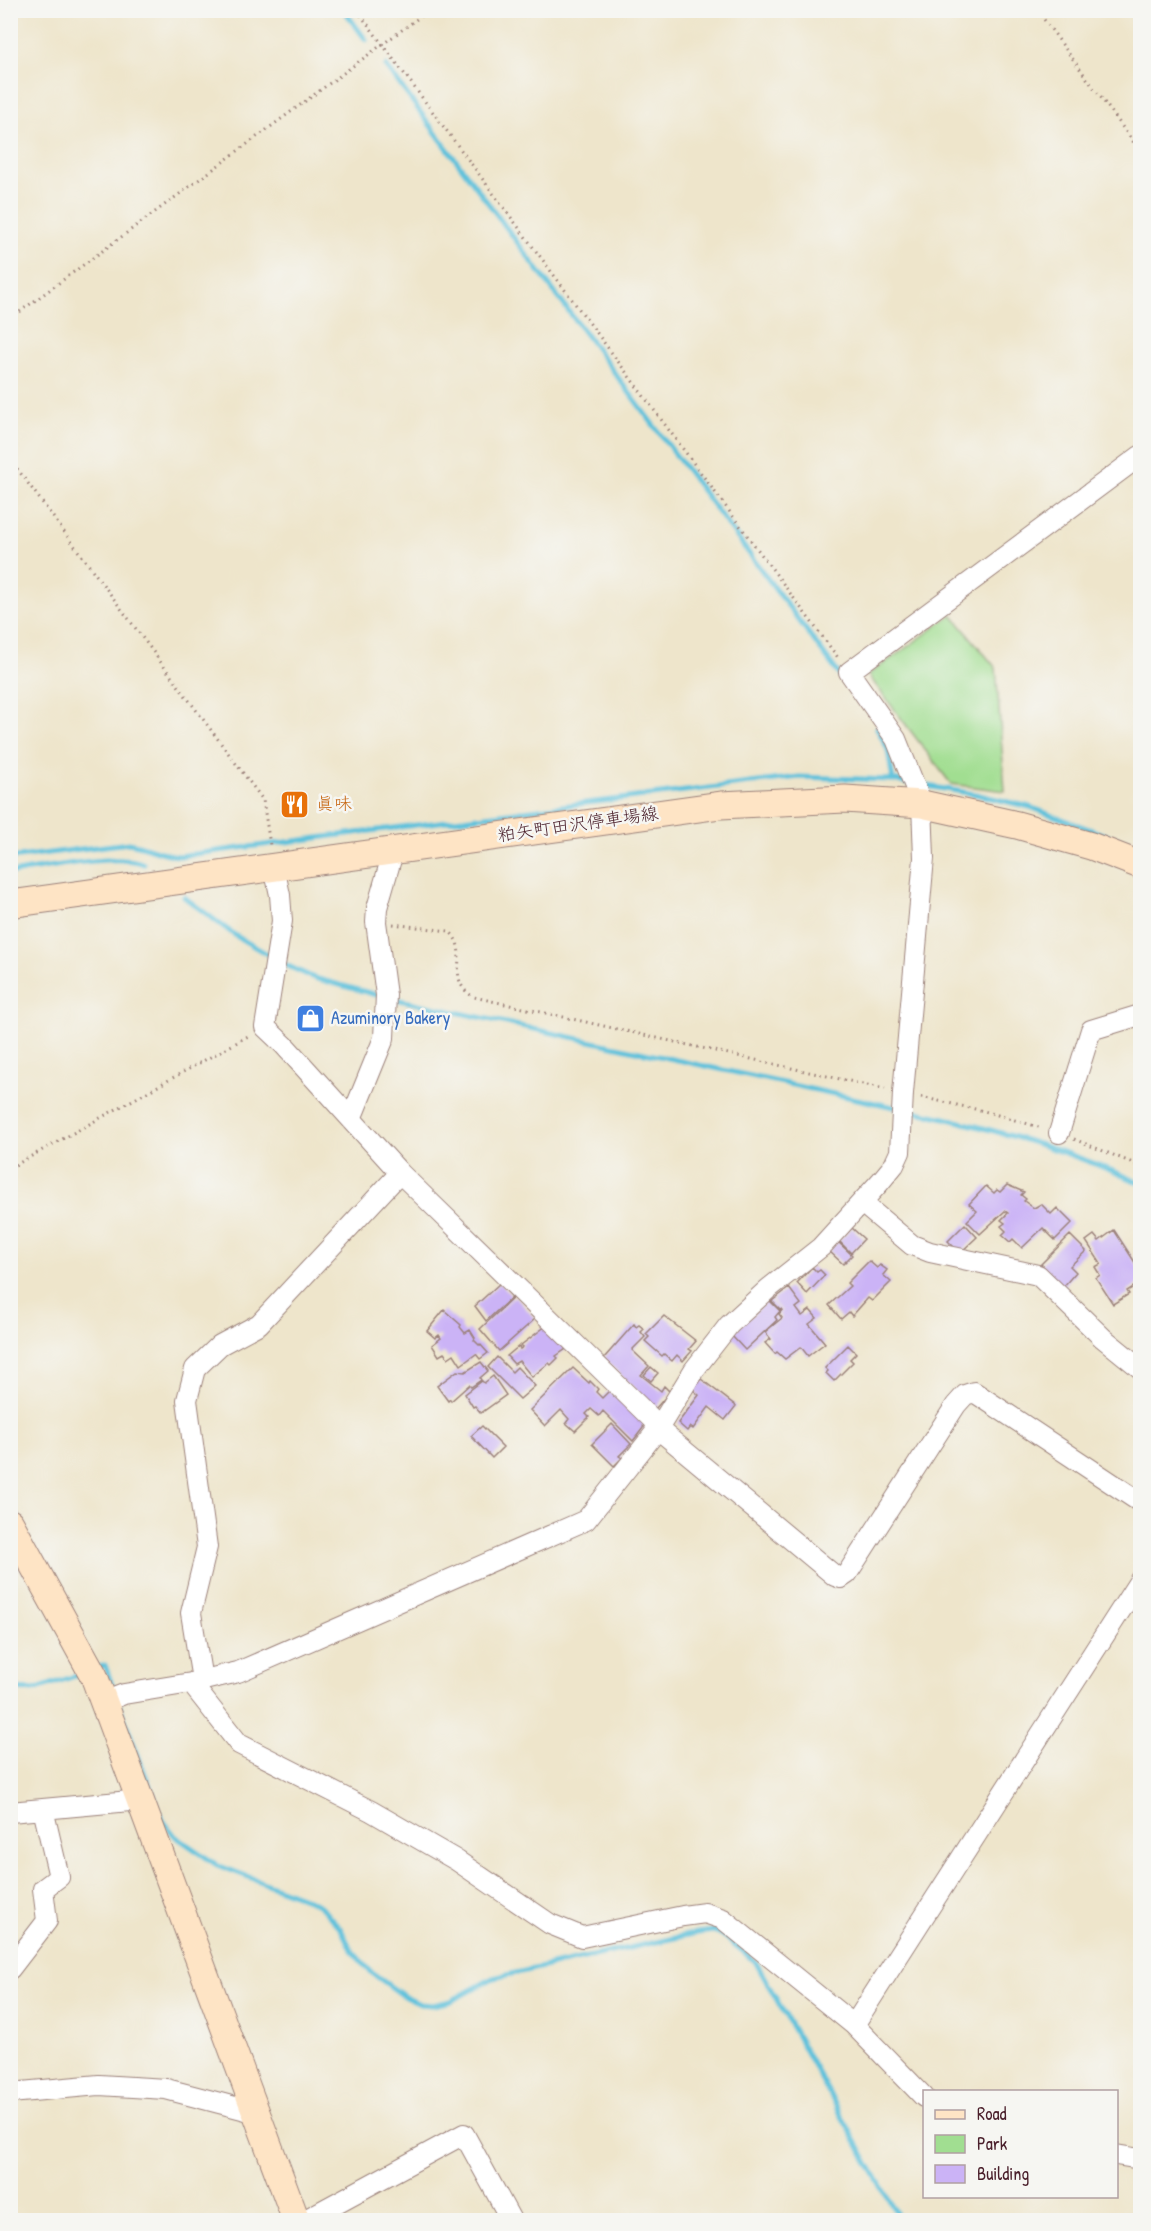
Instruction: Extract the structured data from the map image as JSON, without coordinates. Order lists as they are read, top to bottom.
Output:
{
  "streets": {
    "main road": ["粕矢町田沢停車場線"]
  },
  "places": {
    "restaurant": ["眞味"],
    "shop": ["Azuminory Bakery"]
  },
  "legend": ["Road", "Park", "Building"]
}
